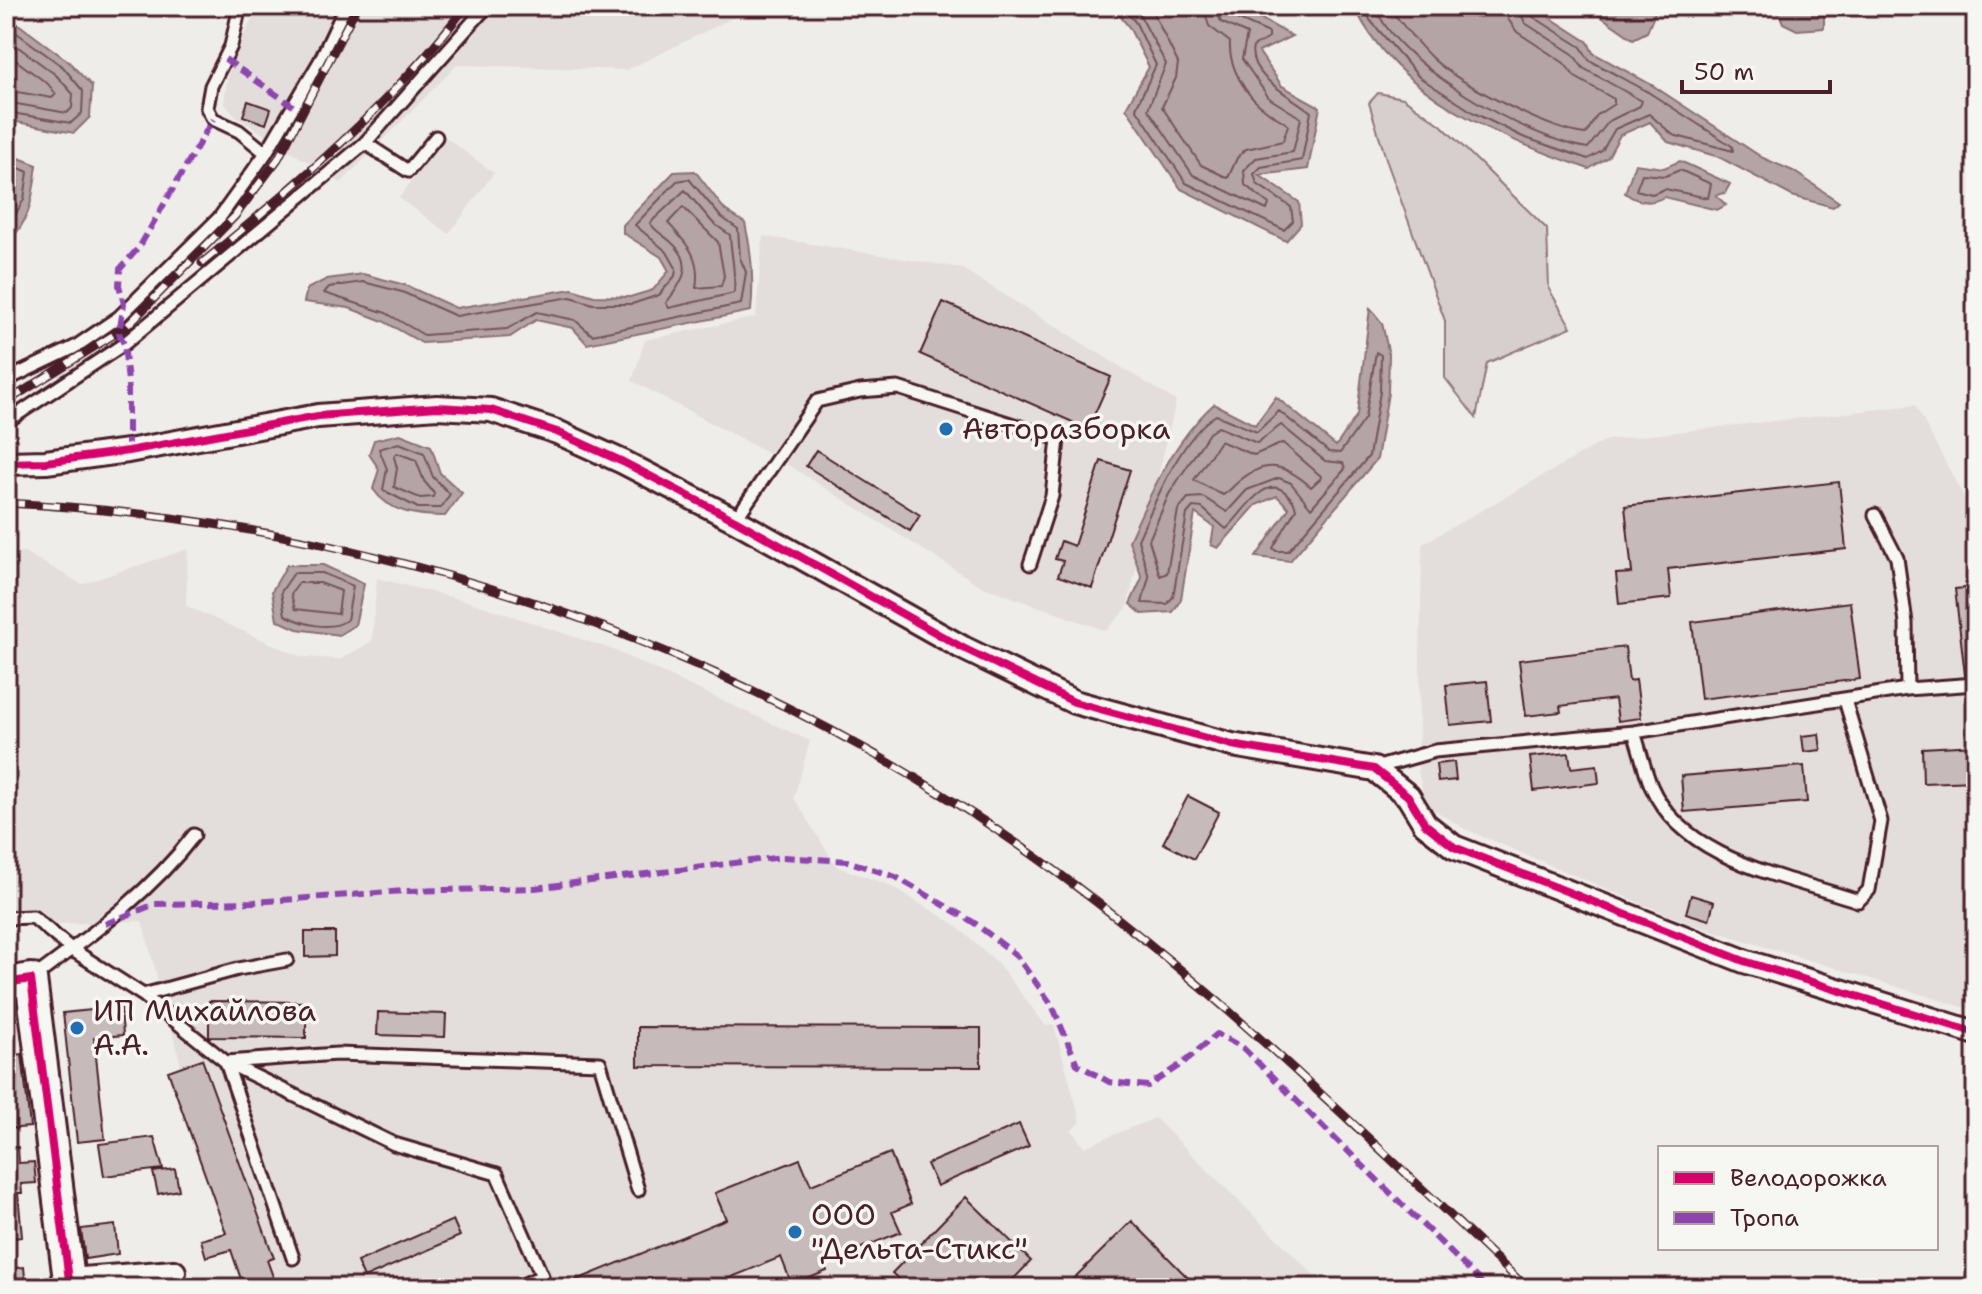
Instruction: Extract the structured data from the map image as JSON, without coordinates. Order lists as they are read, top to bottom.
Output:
{
  "places": ["Авторазборка", "ИП Михайлова А.А.", "ООО \"Дельта-Стикс\""],
  "legend": ["Велодорожка", "Тропа"],
  "scale_bar": "50 m"
}
